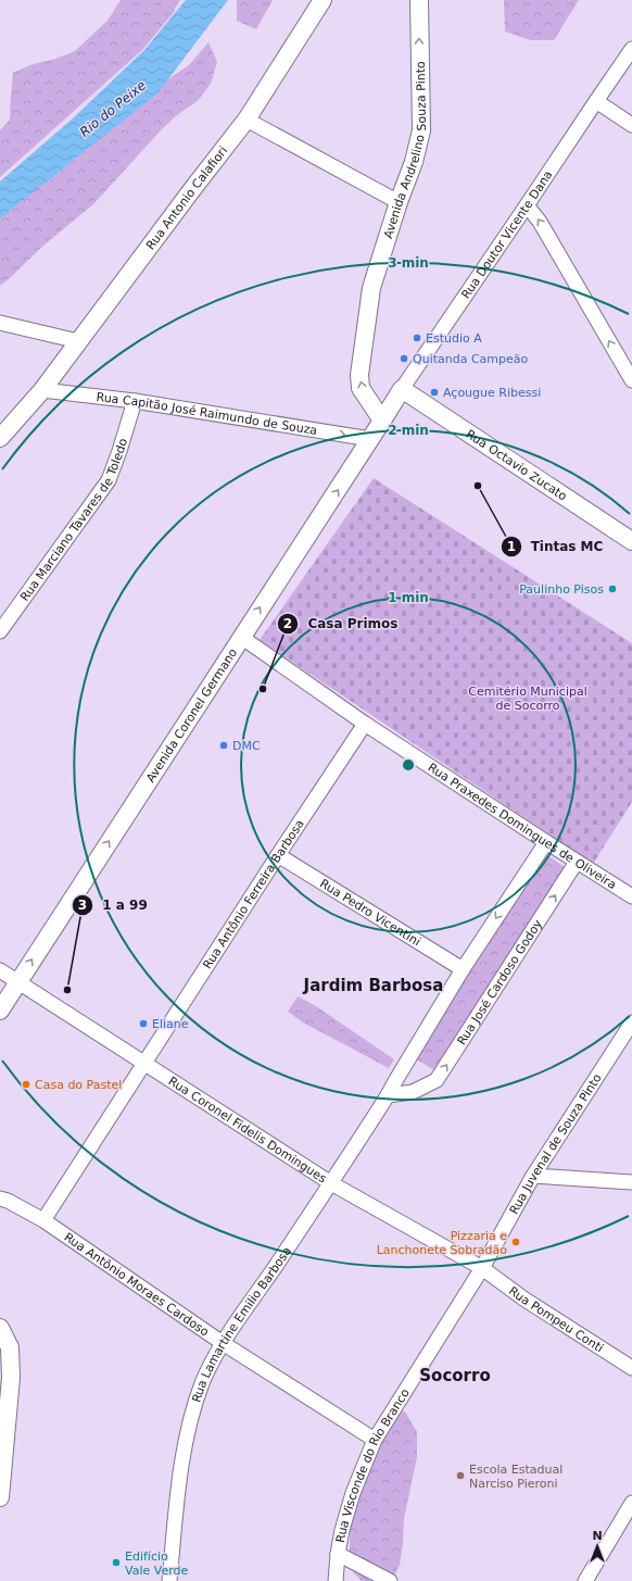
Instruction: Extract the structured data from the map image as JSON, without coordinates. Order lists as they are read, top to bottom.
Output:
{
  "streets": {
    "street": [
      "Avenida Andrelino Souza Pinto",
      "Rua Antonio Calafiori",
      "Rua Doutor Vicente Dana",
      "Rua Capitão José Raimundo de Souza",
      "Rua Octavio Zucato",
      "Rua Marciano Tavares de Toledo",
      "Avenida Coronel Germano",
      "Rua Praxedes Domingues de Oliveira",
      "Rua Antônio Ferreira Barbosa",
      "Rua Pedro Vicentini",
      "Rua José Cardoso Godoy",
      "Rua Coronel Fidelis Domingues",
      "Rua Juvenal de Souza Pinto",
      "Rua Antônio Moraes Cardoso",
      "Rua Pompeu Conti",
      "Rua Lamartine Emilio Barbosa",
      "Rua Visconde do Rio Branco"
    ]
  },
  "crossings": [
    ["Avenida Andrelino Souza Pinto", "Rua Doutor Vicente Dana"],
    ["Avenida Andrelino Souza Pinto", "Avenida Coronel Germano"],
    ["Rua Antonio Calafiori", "Rua Capitão José Raimundo de Souza"],
    ["Rua Doutor Vicente Dana", "Rua Octavio Zucato"],
    ["Rua Doutor Vicente Dana", "Avenida Coronel Germano"],
    ["Rua Capitão José Raimundo de Souza", "Rua Marciano Tavares de Toledo"],
    ["Rua Capitão José Raimundo de Souza", "Avenida Coronel Germano"],
    ["Avenida Coronel Germano", "Rua Praxedes Domingues de Oliveira"],
    ["Avenida Coronel Germano", "Rua Coronel Fidelis Domingues"],
    ["Rua Praxedes Domingues de Oliveira", "Rua Antônio Ferreira Barbosa"],
    ["Rua Praxedes Domingues de Oliveira", "Rua José Cardoso Godoy"],
    ["Rua Antônio Ferreira Barbosa", "Rua Pedro Vicentini"],
    ["Rua Antônio Ferreira Barbosa", "Rua Coronel Fidelis Domingues"],
    ["Rua Antônio Ferreira Barbosa", "Rua Antônio Moraes Cardoso"],
    ["Rua Pedro Vicentini", "Rua Lamartine Emilio Barbosa"],
    ["Rua José Cardoso Godoy", "Rua Lamartine Emilio Barbosa"],
    ["Rua Coronel Fidelis Domingues", "Rua Juvenal de Souza Pinto"],
    ["Rua Coronel Fidelis Domingues", "Rua Pompeu Conti"],
    ["Rua Coronel Fidelis Domingues", "Rua Lamartine Emilio Barbosa"],
    ["Rua Coronel Fidelis Domingues", "Rua Visconde do Rio Branco"],
    ["Rua Juvenal de Souza Pinto", "Rua Pompeu Conti"],
    ["Rua Juvenal de Souza Pinto", "Rua Visconde do Rio Branco"],
    ["Rua Antônio Moraes Cardoso", "Rua Lamartine Emilio Barbosa"],
    ["Rua Antônio Moraes Cardoso", "Rua Visconde do Rio Branco"],
    ["Rua Pompeu Conti", "Rua Visconde do Rio Branco"]
  ],
  "one_way": ["Avenida Andrelino Souza Pinto", "Rua Capitão José Raimundo de Souza", "Avenida Coronel Germano"],
  "districts": ["Jardim Barbosa", "Socorro"],
  "water": ["Rio do Peixe"],
  "parks": ["Cemitério Municipal de Socorro"],
  "places": [
    "Estudio A",
    "Quitanda Campeão",
    "Açougue Ribessi",
    "Tintas MC",
    "Paulinho Pisos",
    "Casa Primos",
    "DMC",
    "1 a 99",
    "Eliane",
    "Casa do Pastel",
    "Pizzaria e Lanchonete Sobradão",
    "Escola Estadual Narciso Pieroni",
    "Edifício Vale Verde"
  ],
  "north": "top",
  "rings": ["3 min", "2 min", "1 min"]
}
